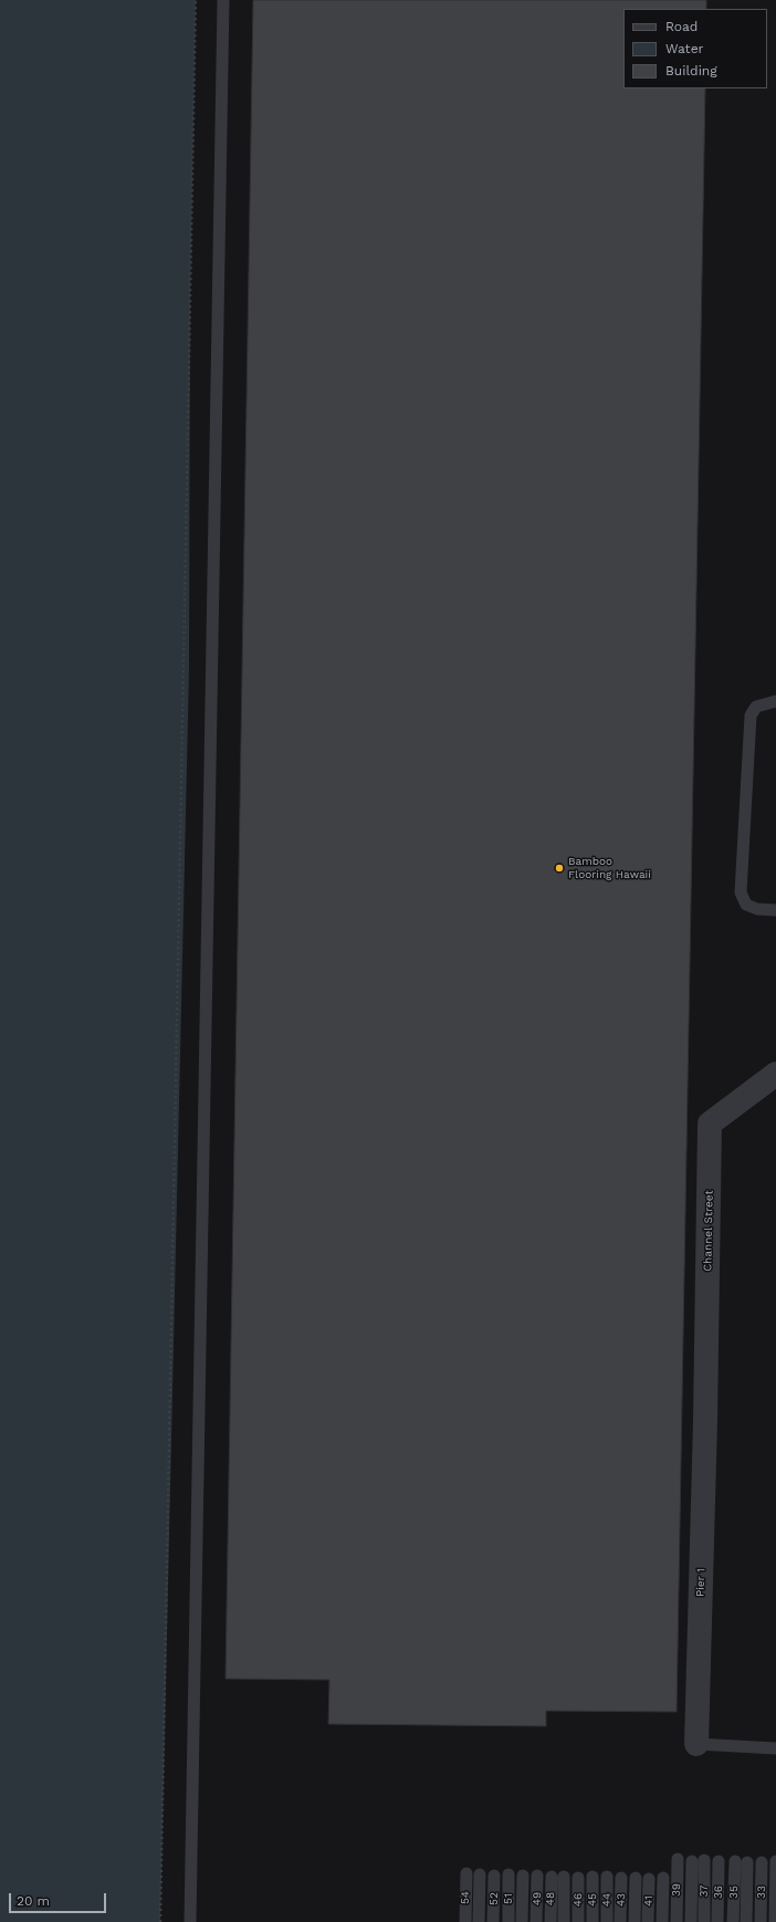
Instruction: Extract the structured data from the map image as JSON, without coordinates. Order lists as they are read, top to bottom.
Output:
{
  "streets": {
    "street": ["Channel Street", "Pier 1"],
    "lane": [
      "39",
      "37",
      "36",
      "35",
      "33",
      "54",
      "52",
      "51",
      "49",
      "48",
      "46",
      "45",
      "44",
      "43",
      "41"
    ]
  },
  "crossings": [
    ["Channel Street", "Pier 1"]
  ],
  "places": ["Bamboo Flooring Hawaii"],
  "legend": ["Road", "Water", "Building"],
  "scale_bar": "20 m"
}
